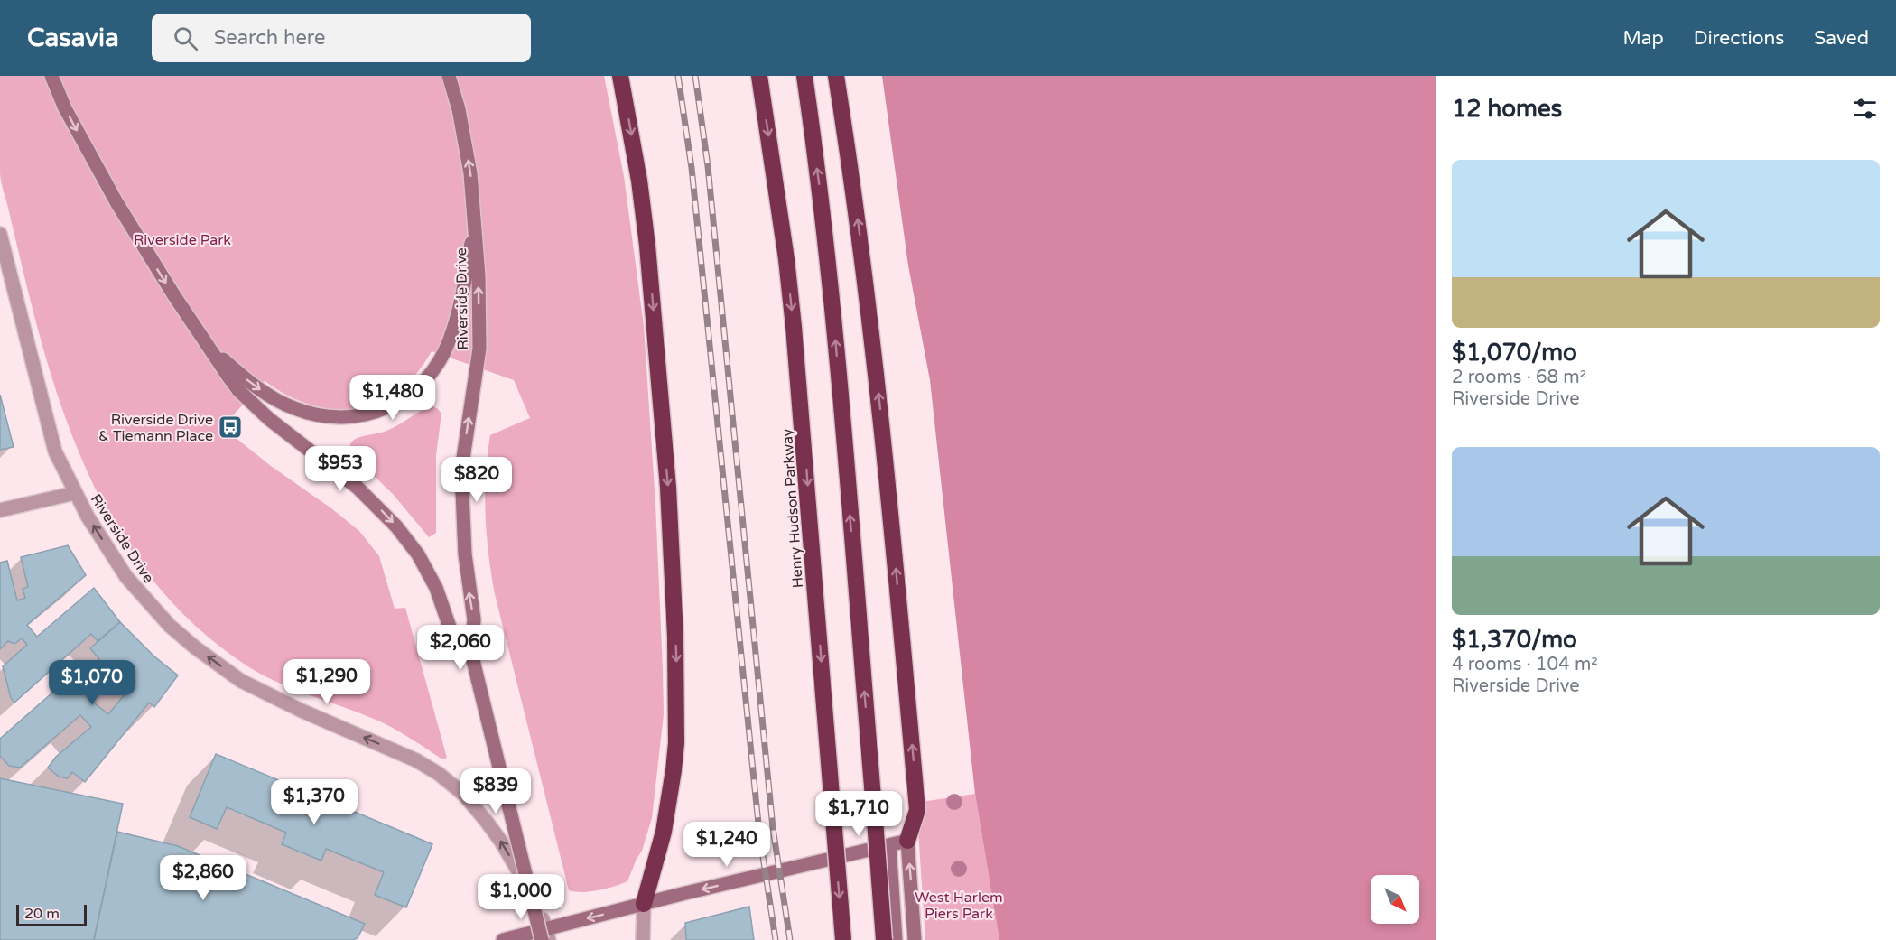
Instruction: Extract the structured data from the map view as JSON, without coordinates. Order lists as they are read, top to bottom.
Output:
{
  "streets": {
    "highway": ["Henry Hudson Parkway"],
    "main road": ["Riverside Drive"]
  },
  "parks": ["Riverside Park", "West Harlem Piers Park"],
  "places": {
    "bus stop": ["Riverside Drive & Tiemann Place"]
  },
  "scale_bar": "20 m",
  "north": "bottom right",
  "page": {
    "header": "Casavia",
    "search": "Search here",
    "nav": ["Map", "Directions", "Saved"],
    "heading": "12 homes",
    "list": [
      {
        "name": "$1,070/mo",
        "note": "2 rooms · 68 m² · Riverside Drive"
      },
      {
        "name": "$1,370/mo",
        "note": "4 rooms · 104 m² · Riverside Drive"
      }
    ],
    "price": [
      "$1,480",
      "$953",
      "$820",
      "$2,060",
      "$1,290",
      "$1,070",
      "$839",
      "$1,370",
      "$1,710",
      "$1,240",
      "$2,860",
      "$1,000"
    ],
    "scale": "20 m"
  }
}
